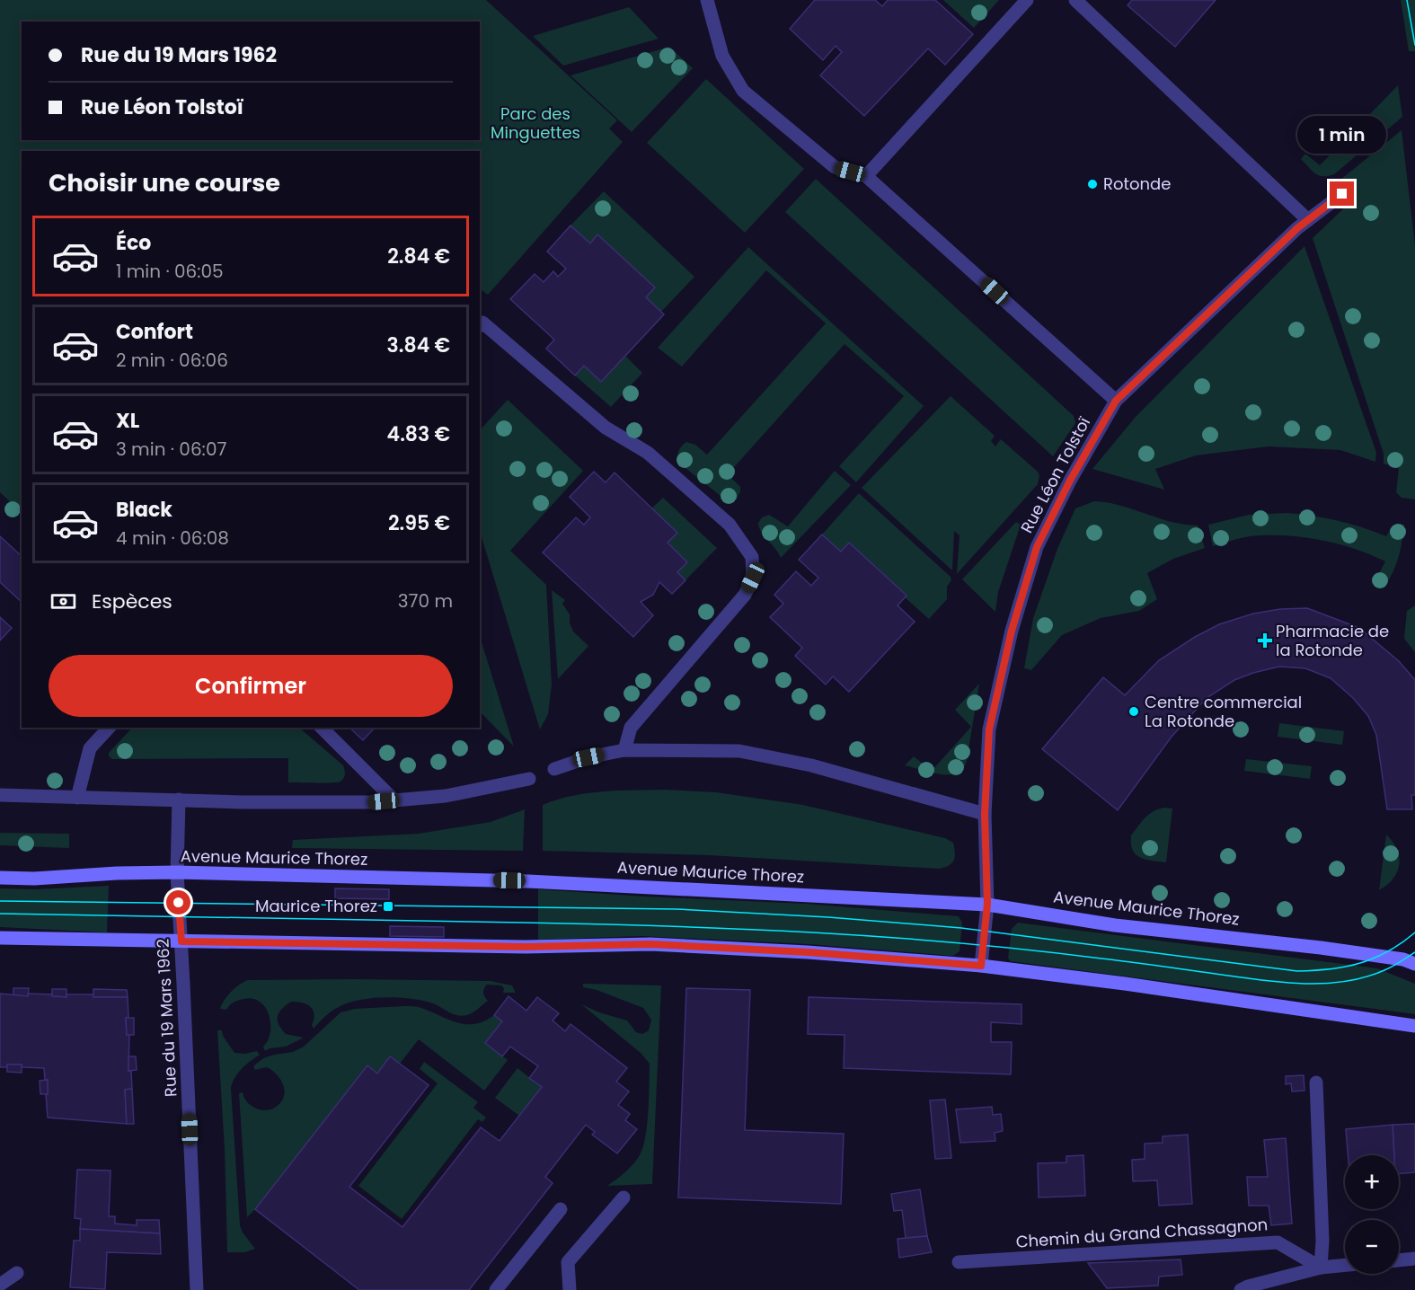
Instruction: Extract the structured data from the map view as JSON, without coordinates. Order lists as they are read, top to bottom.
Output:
{
  "streets": {
    "street": [
      "Rue Léon Tolstoï",
      "Avenue Maurice Thorez",
      "Rue du 19 Mars 1962",
      "Chemin du Grand Chassagnon"
    ]
  },
  "crossings": [
    ["Rue Léon Tolstoï", "Avenue Maurice Thorez"],
    ["Avenue Maurice Thorez", "Rue du 19 Mars 1962"]
  ],
  "parks": ["Parc des Minguettes"],
  "places": {
    "other": ["Rotonde", "Centre commercial La Rotonde"],
    "health": ["Pharmacie de la Rotonde"],
    "transit": ["Maurice Thorez"]
  },
  "page": {
    "banner": ["Rue du 19 Mars 1962", "Rue Léon Tolstoï"],
    "bubble": "1 min",
    "heading": "Choisir une course",
    "list": [
      {
        "name": "Éco",
        "note": "1 min · 06:05",
        "value": "2.84 €"
      },
      {
        "name": "Confort",
        "note": "2 min · 06:06",
        "value": "3.84 €"
      },
      {
        "name": "XL",
        "note": "3 min · 06:07",
        "value": "4.83 €"
      },
      {
        "name": "Black",
        "note": "4 min · 06:08",
        "value": "2.95 €"
      }
    ],
    "pay": ["Espèces", "370 m"],
    "buttons": "Confirmer",
    "map_buttons": ["+", "−"]
  }
}
